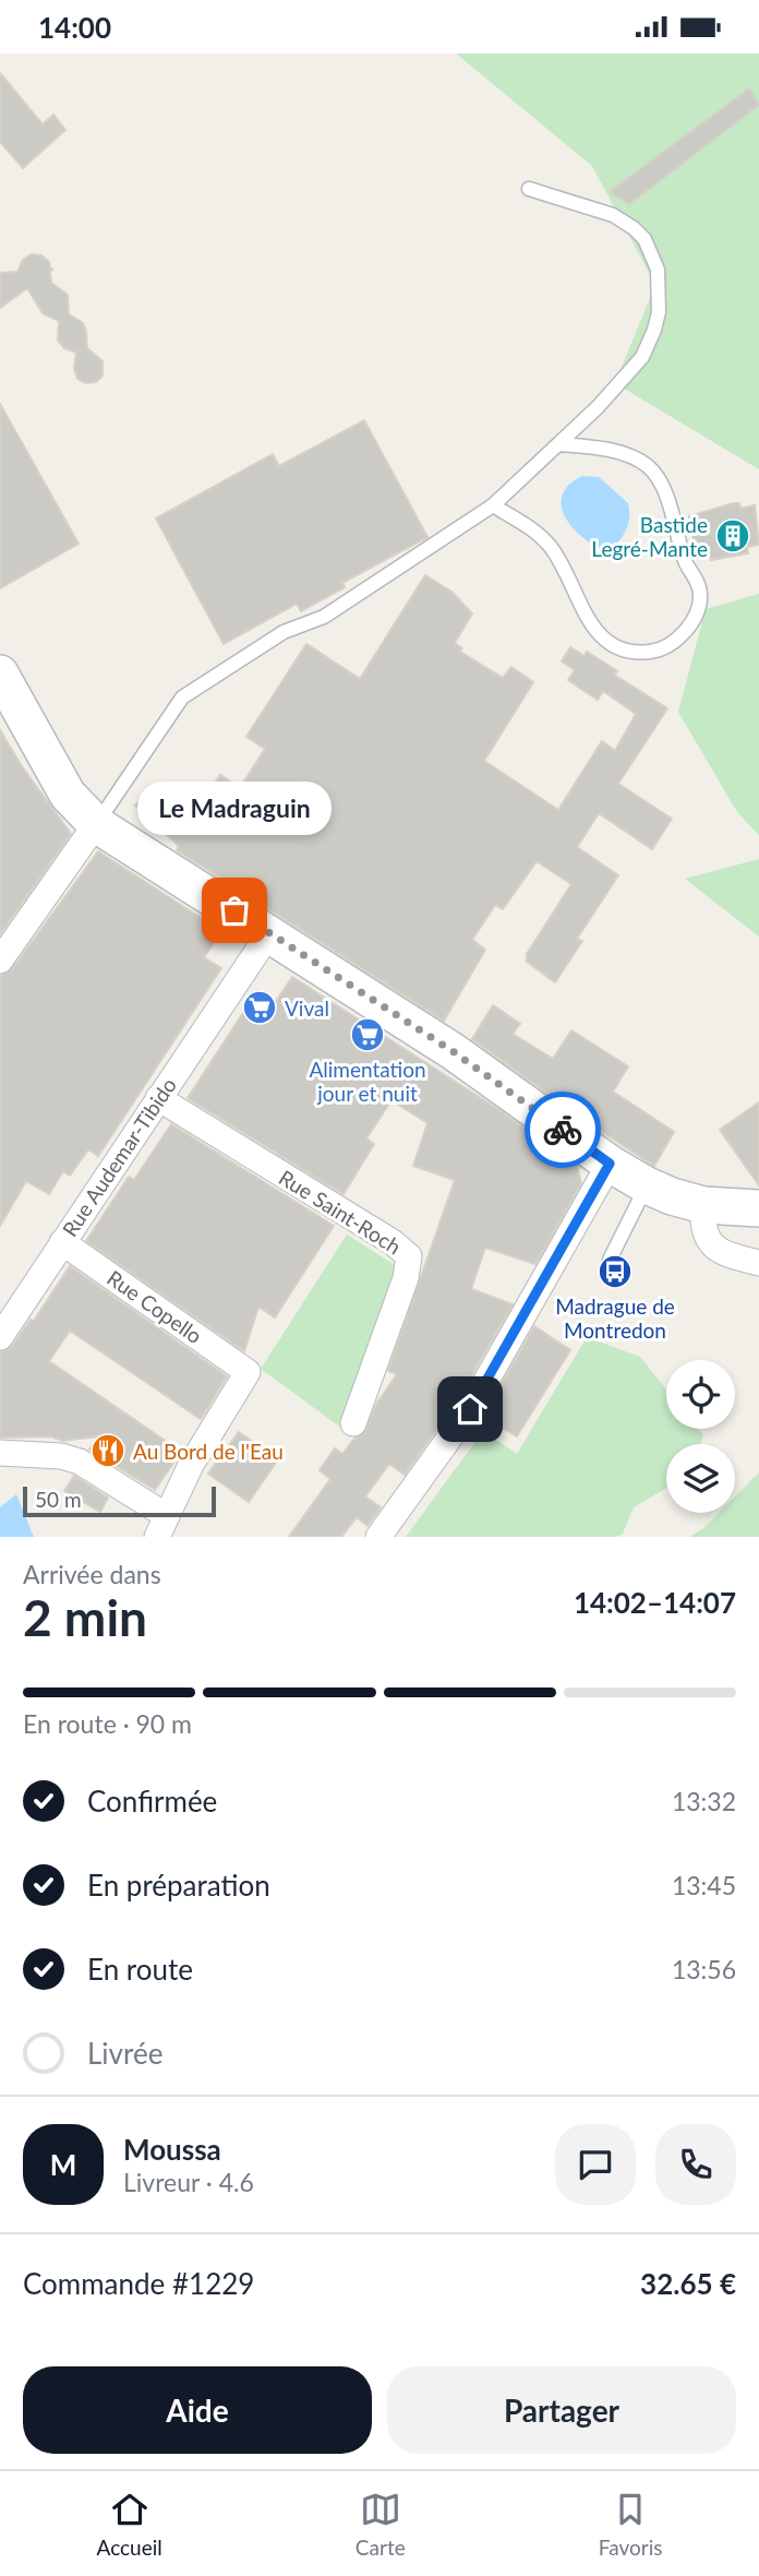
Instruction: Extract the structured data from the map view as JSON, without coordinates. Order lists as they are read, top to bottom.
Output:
{
  "streets": {
    "street": ["Rue Audemar-Tibido", "Rue Saint-Roch", "Rue Copello"]
  },
  "crossings": [
    ["Rue Audemar-Tibido", "Rue Saint-Roch"],
    ["Rue Audemar-Tibido", "Rue Copello"]
  ],
  "places": {
    "building": ["Bastide Legré-Mante"],
    "other": ["Le Madraguin"],
    "supermarket": ["Vival", "Alimentation jour et nuit"],
    "bus stop": ["Madrague de Montredon"],
    "restaurant": ["Au Bord de l'Eau"]
  },
  "scale_bar": "50 m",
  "page": {
    "status": "14:00",
    "bubble": "Le Madraguin",
    "scale": "50 m",
    "heading": ["2 min", "Arrivée dans", "14:02–14:07"],
    "panel": [
      "Moussa",
      "Livreur · 4.6",
      "Commande #1229",
      "32.65 €"
    ],
    "bar": "En route · 90 m",
    "list": [
      ["Confirmée", "13:32"],
      ["En préparation", "13:45"],
      ["En route", "13:56"],
      "Livrée"
    ],
    "round": "M",
    "buttons": ["Aide", "Partager"],
    "tabs": ["Accueil", "Carte", "Favoris"]
  }
}
